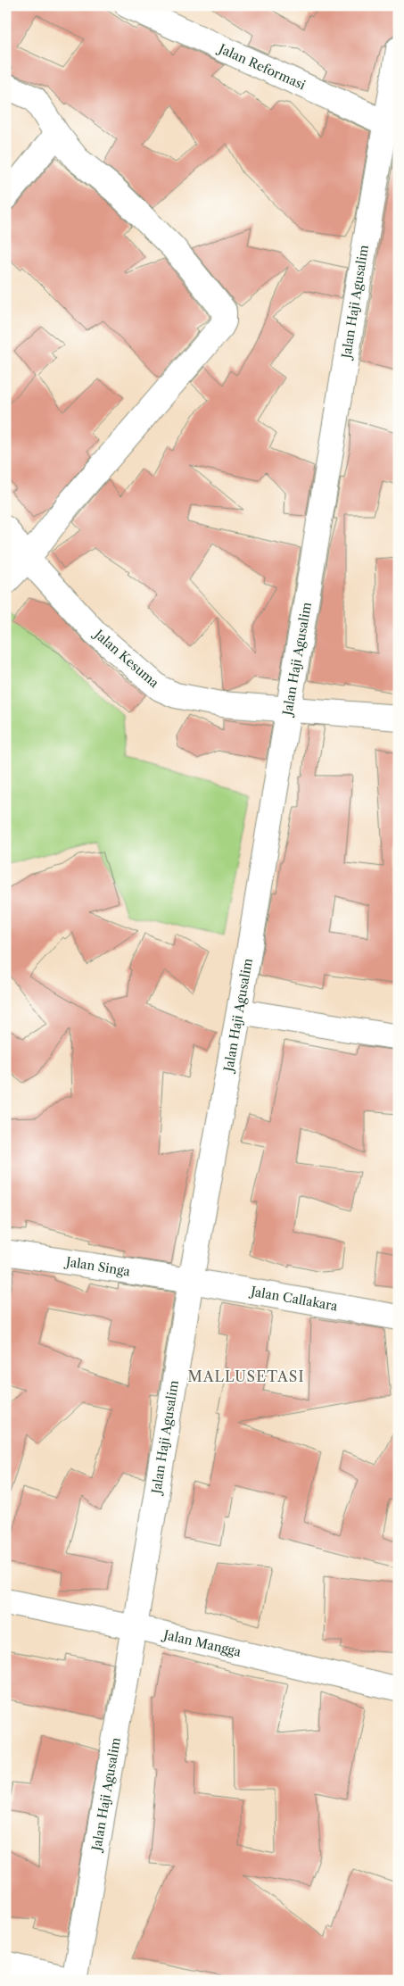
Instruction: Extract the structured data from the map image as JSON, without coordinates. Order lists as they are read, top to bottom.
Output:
{
  "streets": {
    "street": [
      "Jalan Reformasi",
      "Jalan Haji Agusalim",
      "Jalan Kesuma",
      "Jalan Singa",
      "Jalan Callakara",
      "Jalan Mangga"
    ]
  },
  "crossings": [
    ["Jalan Reformasi", "Jalan Haji Agusalim"],
    ["Jalan Haji Agusalim", "Jalan Kesuma"],
    ["Jalan Haji Agusalim", "Jalan Singa"],
    ["Jalan Haji Agusalim", "Jalan Callakara"],
    ["Jalan Haji Agusalim", "Jalan Mangga"],
    ["Jalan Singa", "Jalan Callakara"]
  ],
  "districts": ["MALLUSETASI"]
}
